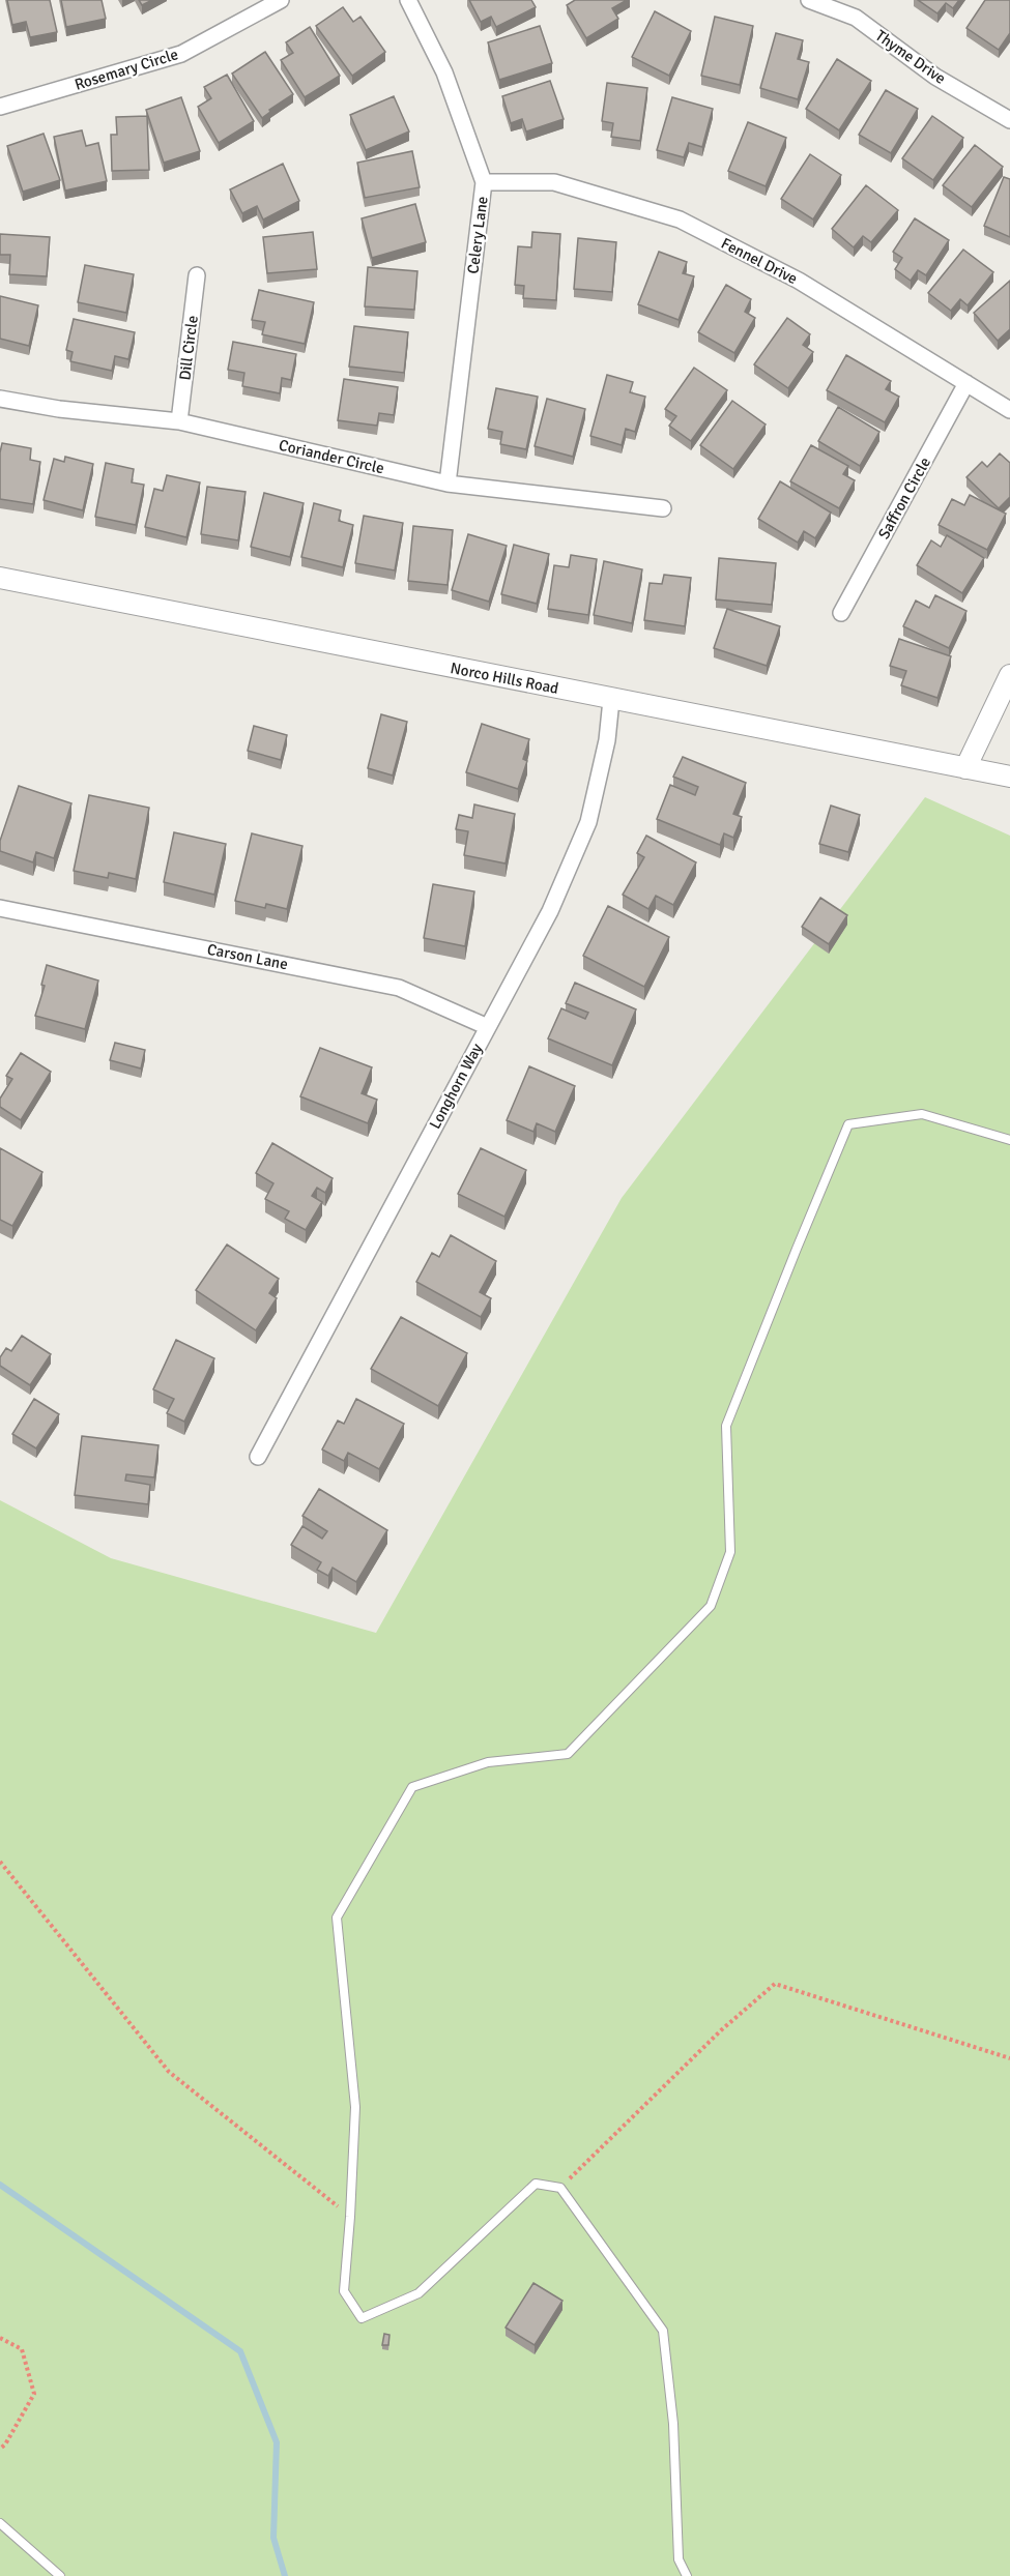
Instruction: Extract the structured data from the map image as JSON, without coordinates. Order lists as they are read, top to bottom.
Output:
{
  "streets": {
    "street": [
      "Thyme Drive",
      "Rosemary Circle",
      "Celery Lane",
      "Fennel Drive",
      "Dill Circle",
      "Coriander Circle",
      "Saffron Circle",
      "Norco Hills Road",
      "Carson Lane",
      "Longhorn Way"
    ]
  },
  "crossings": [
    ["Celery Lane", "Fennel Drive"],
    ["Celery Lane", "Coriander Circle"],
    ["Fennel Drive", "Saffron Circle"],
    ["Dill Circle", "Coriander Circle"],
    ["Norco Hills Road", "Longhorn Way"],
    ["Carson Lane", "Longhorn Way"]
  ]
}
